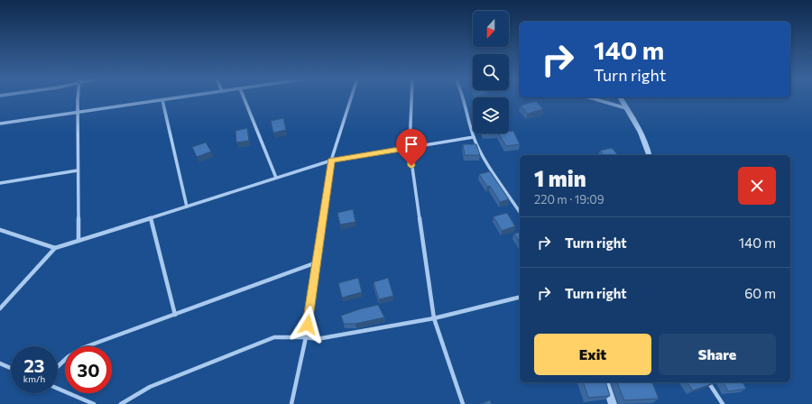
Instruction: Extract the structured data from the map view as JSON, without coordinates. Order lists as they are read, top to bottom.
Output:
{
  "north": "bottom",
  "page": {
    "turn": ["140 m", "Turn right"],
    "heading": ["1 min", "220 m · 19:09"],
    "list": [
      {
        "name": "Turn right",
        "value": "140 m"
      },
      {
        "name": "Turn right",
        "value": "60 m"
      }
    ],
    "buttons": ["Exit", "Share"],
    "speed": "23 km/h",
    "limit": "30"
  }
}
